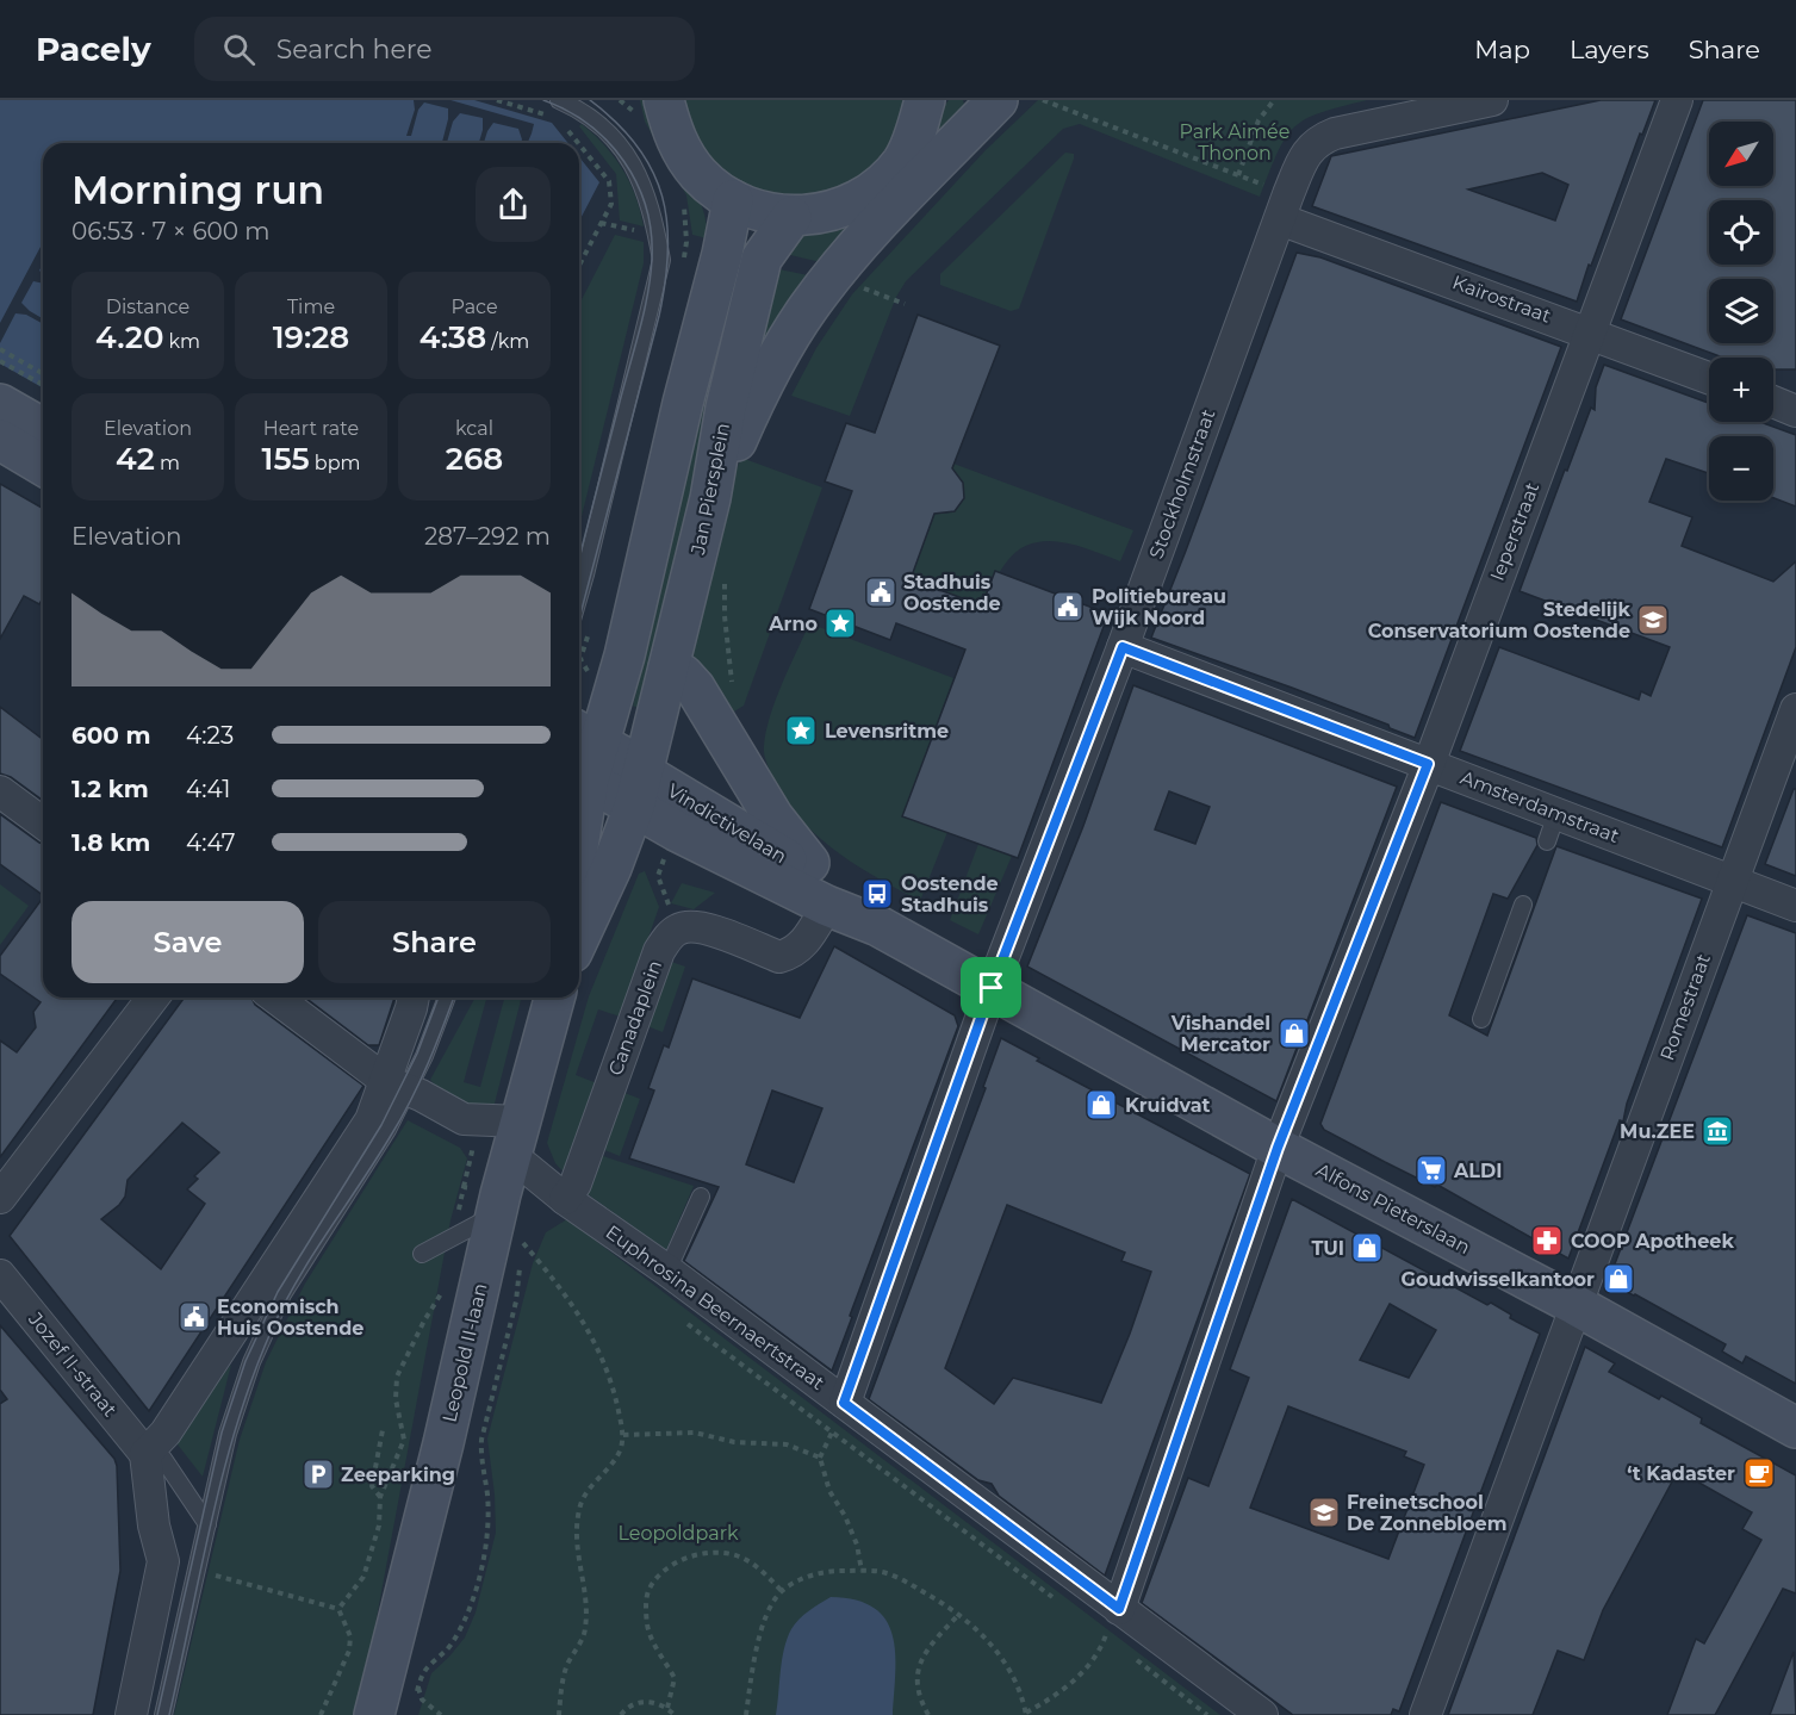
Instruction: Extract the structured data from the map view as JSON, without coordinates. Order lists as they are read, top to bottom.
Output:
{
  "streets": {
    "street": [
      "Kaïrostraat",
      "Stockholmstraat",
      "Jan Piersplein",
      "Ieperstraat",
      "Amsterdamstraat",
      "Vindictivelaan",
      "Romestraat",
      "Canadaplein",
      "Alfons Pieterslaan",
      "Euphrosina Beernaertstraat",
      "Leopold II-laan",
      "Jozef II-straat"
    ]
  },
  "crossings": [
    ["Kaïrostraat", "Stockholmstraat"],
    ["Kaïrostraat", "Ieperstraat"],
    ["Stockholmstraat", "Amsterdamstraat"],
    ["Stockholmstraat", "Vindictivelaan"],
    ["Stockholmstraat", "Alfons Pieterslaan"],
    ["Stockholmstraat", "Euphrosina Beernaertstraat"],
    ["Jan Piersplein", "Vindictivelaan"],
    ["Ieperstraat", "Amsterdamstraat"],
    ["Ieperstraat", "Alfons Pieterslaan"],
    ["Ieperstraat", "Euphrosina Beernaertstraat"],
    ["Amsterdamstraat", "Romestraat"],
    ["Vindictivelaan", "Canadaplein"],
    ["Vindictivelaan", "Alfons Pieterslaan"],
    ["Romestraat", "Alfons Pieterslaan"],
    ["Canadaplein", "Euphrosina Beernaertstraat"],
    ["Euphrosina Beernaertstraat", "Leopold II-laan"]
  ],
  "parks": ["Park Aimée Thonon", "Leopoldpark"],
  "places": {
    "public building": ["Stadhuis Oostende", "Politiebureau Wijk Noord", "Economisch Huis Oostende"],
    "school or university": ["Stedelijk Conservatorium Oostende", "Freinetschool De Zonnebloem"],
    "place": ["Arno", "Levensritme"],
    "bus stop": ["Oostende Stadhuis"],
    "shop": [
      "Vishandel Mercator",
      "Kruidvat",
      "TUI",
      "Goudwisselkantoor"
    ],
    "museum": ["Mu.ZEE"],
    "supermarket": ["ALDI"],
    "pharmacy": ["COOP Apotheek"],
    "cafe": ["‘t Kadaster"],
    "parking": ["Zeeparking"]
  },
  "north": "bottom left",
  "page": {
    "header": "Pacely",
    "search": "Search here",
    "nav": ["Map", "Layers", "Share"],
    "map_buttons": ["+", "−"],
    "heading": ["Morning run", "06:53 · 7 × 600 m"],
    "stats": [
      ["Distance", "4.20 km"],
      ["Time", "19:28"],
      ["Pace", "4:38 /km"],
      ["Elevation", "42 m"],
      ["Heart rate", "155 bpm"],
      ["kcal", "268"]
    ],
    "chart": ["Elevation", "287–292 m"],
    "list": [
      {
        "name": "600 m",
        "note": "4:23"
      },
      {
        "name": "1.2 km",
        "note": "4:41"
      },
      {
        "name": "1.8 km",
        "note": "4:47"
      }
    ],
    "buttons": ["Save", "Share"]
  }
}
